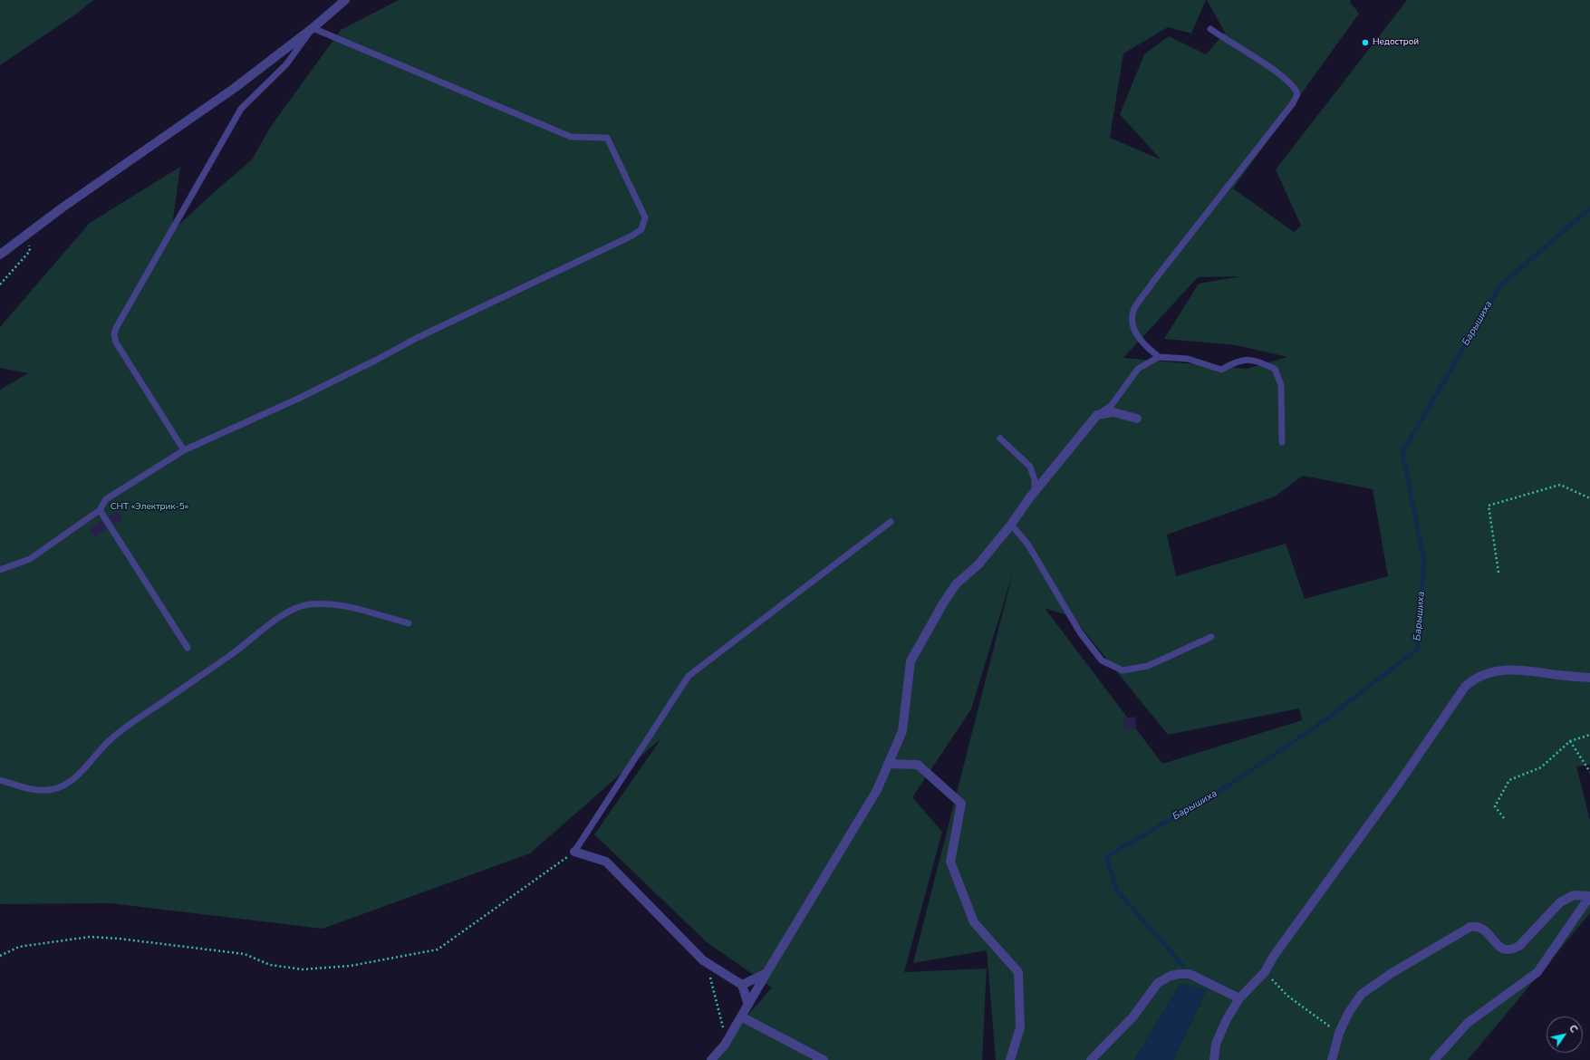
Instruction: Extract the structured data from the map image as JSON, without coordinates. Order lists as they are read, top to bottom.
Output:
{
  "water": ["Барышиха"],
  "parks": ["СНТ «Электрик-5»"],
  "places": ["Недострой"],
  "north": "top right"
}
